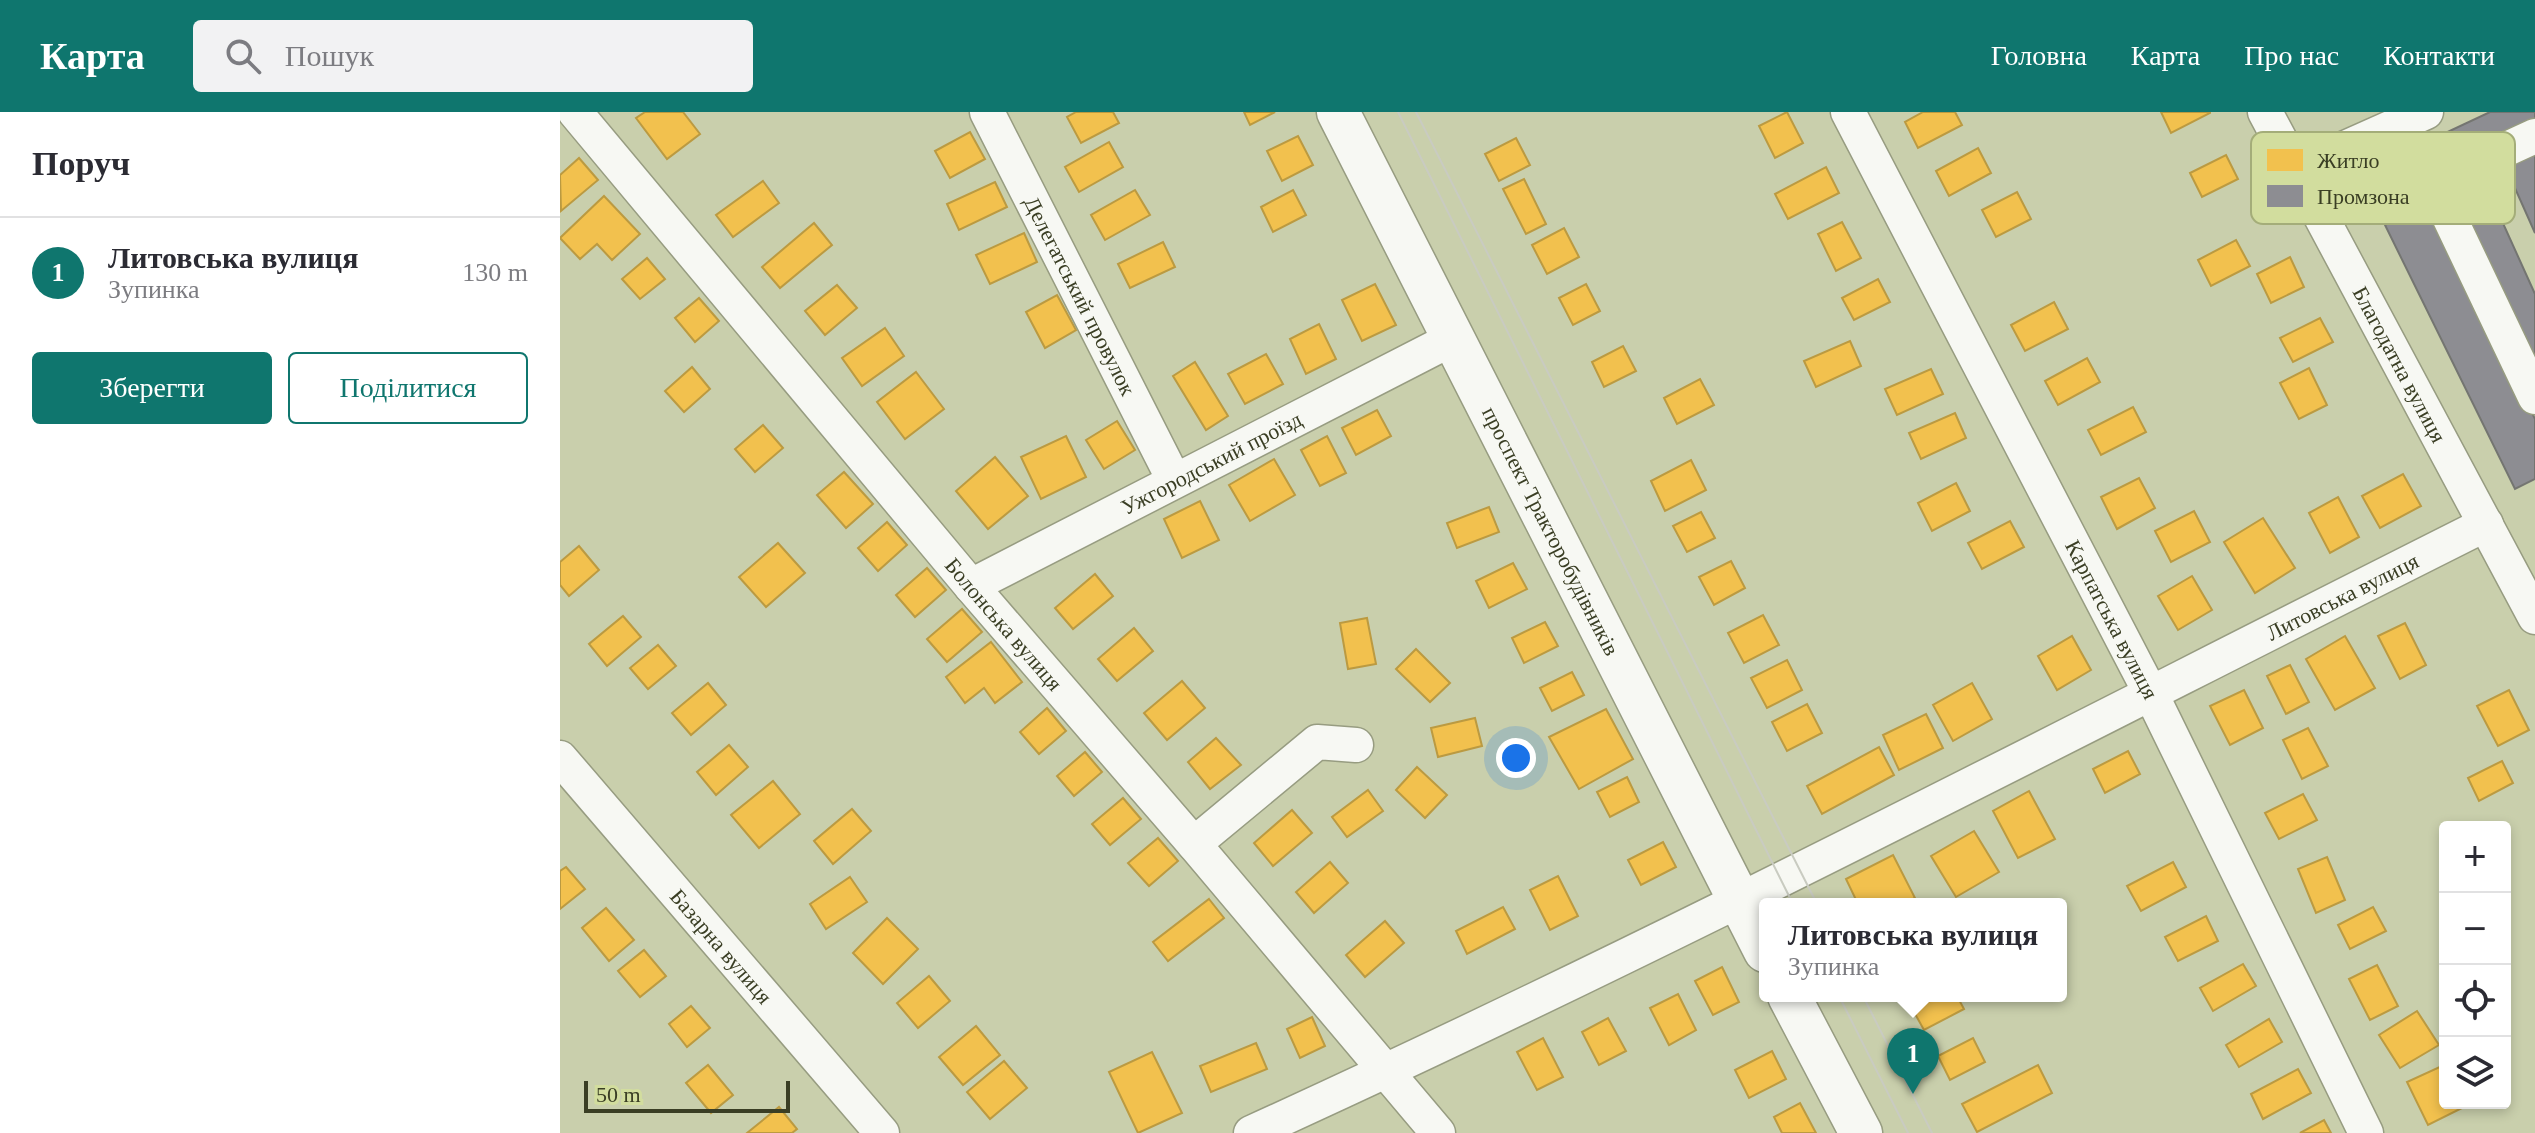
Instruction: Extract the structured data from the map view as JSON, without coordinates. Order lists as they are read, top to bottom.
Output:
{
  "streets": {
    "main road": ["проспект Тракторобудівників"],
    "street": [
      "Делегатський провулок",
      "Благодатна вулиця",
      "Ужгородський проїзд",
      "Литовська вулиця",
      "Карпатська вулиця",
      "Болонська вулиця",
      "Базарна вулиця"
    ]
  },
  "crossings": [
    ["Делегатський провулок", "Ужгородський проїзд"],
    ["Благодатна вулиця", "Литовська вулиця"],
    ["Ужгородський проїзд", "проспект Тракторобудівників"],
    ["Ужгородський проїзд", "Болонська вулиця"],
    ["проспект Тракторобудівників", "Литовська вулиця"],
    ["Литовська вулиця", "Карпатська вулиця"],
    ["Литовська вулиця", "Болонська вулиця"]
  ],
  "legend": ["Житло", "Промзона"],
  "scale_bar": "50 m",
  "page": {
    "header": "Карта",
    "search": "Пошук",
    "nav": [
      "Головна",
      "Карта",
      "Про нас",
      "Контакти"
    ],
    "heading": "Поруч",
    "list": [
      {
        "mark": "1",
        "name": "Литовська вулиця",
        "note": "Зупинка",
        "value": "130 m"
      }
    ],
    "buttons": ["Зберегти", "Поділитися"],
    "map_buttons": ["+", "−"],
    "popup": ["Литовська вулиця", "Зупинка"],
    "pins": "1",
    "scale": "50 m"
  }
}
